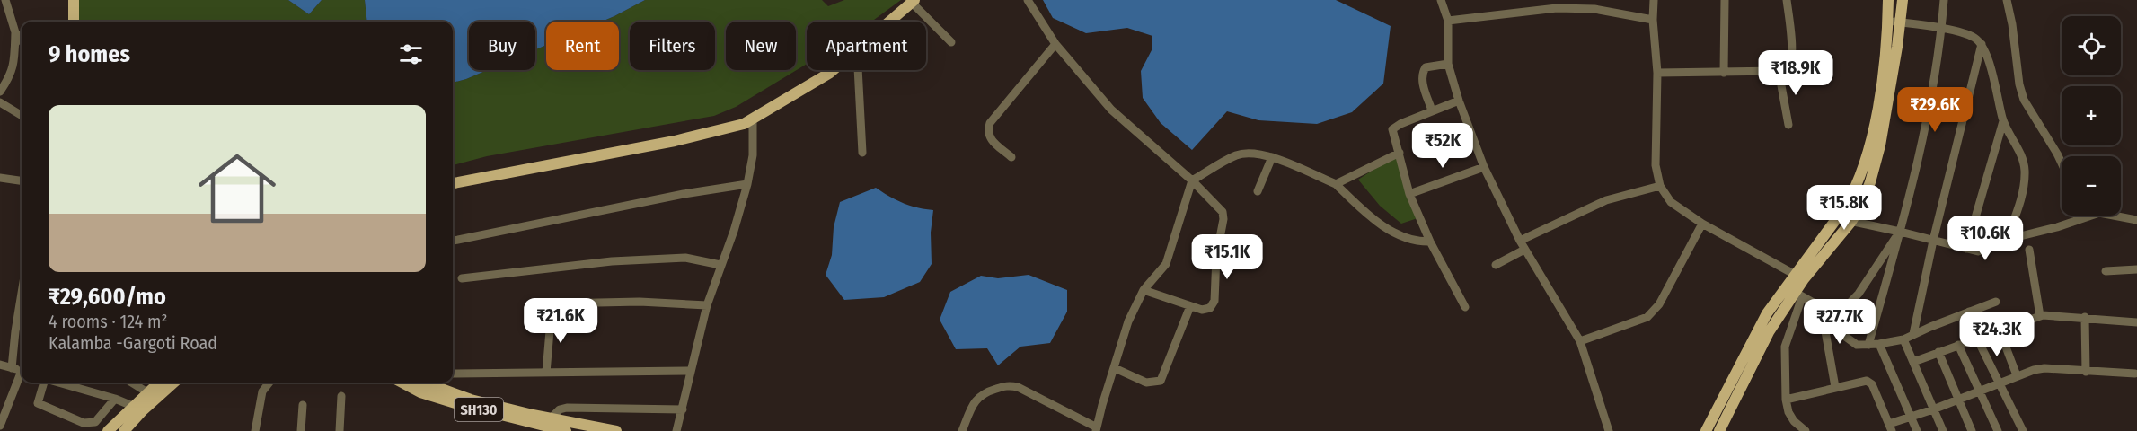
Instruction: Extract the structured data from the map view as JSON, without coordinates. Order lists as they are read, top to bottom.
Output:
{
  "streets": {
    "main road": ["SH130"]
  },
  "page": {
    "map_buttons": ["+", "−"],
    "chip": [
      "Buy",
      "Rent",
      "Filters",
      "New",
      "Apartment"
    ],
    "heading": "9 homes",
    "price": [
      "₹18.9K",
      "₹29.6K",
      "₹52K",
      "₹15.8K",
      "₹10.6K",
      "₹15.1K",
      "₹21.6K",
      "₹27.7K",
      "₹24.3K"
    ],
    "list": [
      {
        "name": "₹29,600/mo",
        "note": "4 rooms · 124 m² · Kalamba -Gargoti Road"
      }
    ]
  }
}
